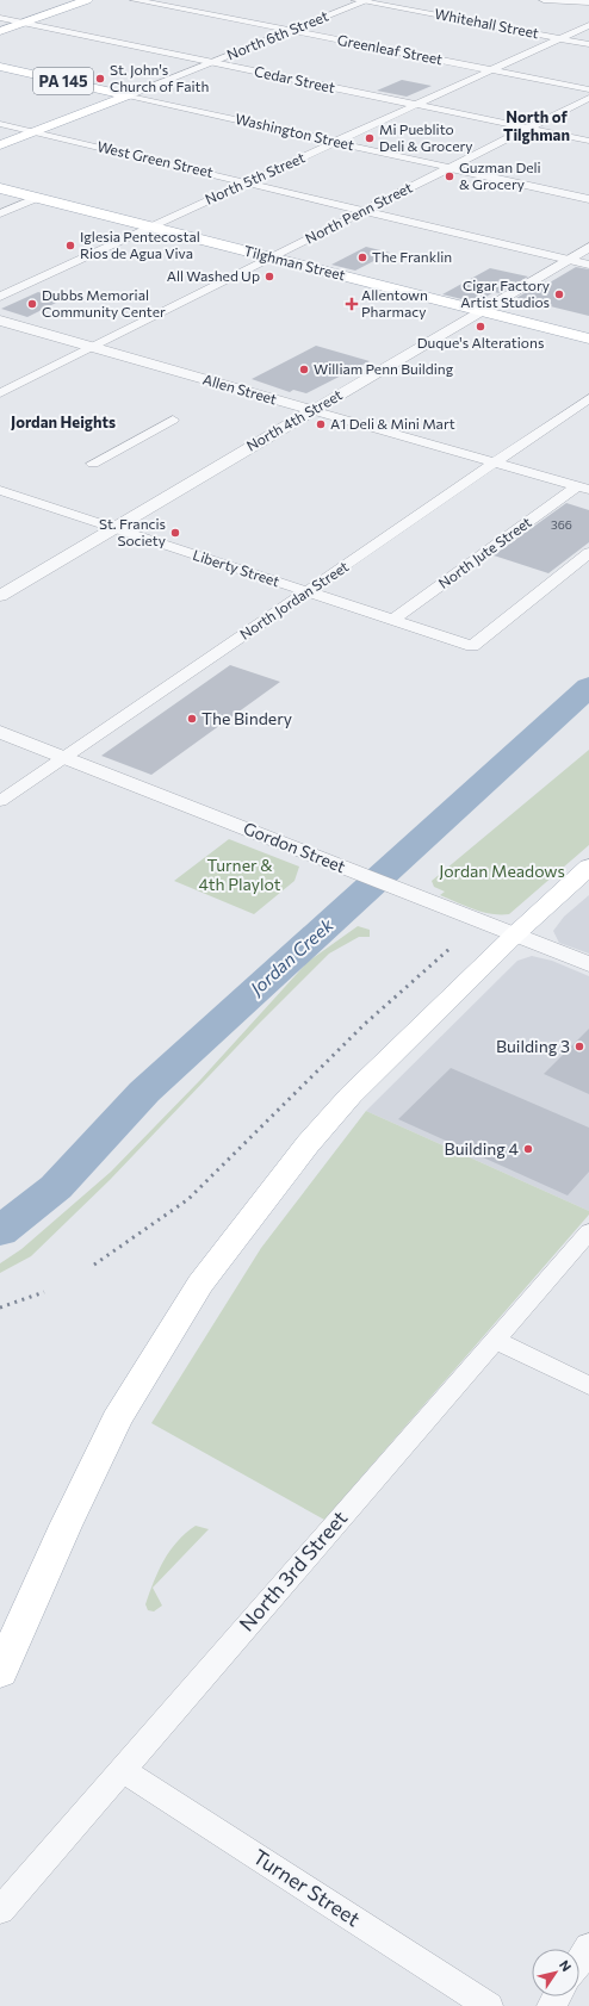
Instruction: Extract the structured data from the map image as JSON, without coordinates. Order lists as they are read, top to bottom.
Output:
{
  "streets": {
    "main road": [
      "North 6th Street",
      "PA 145",
      "Washington Street",
      "Tilghman Street"
    ],
    "street": [
      "Whitehall Street",
      "Greenleaf Street",
      "Cedar Street",
      "West Green Street",
      "North 5th Street",
      "North Penn Street",
      "Allen Street",
      "North 4th Street",
      "North Jute Street",
      "Liberty Street",
      "North Jordan Street",
      "Gordon Street",
      "North 3rd Street",
      "Turner Street"
    ]
  },
  "crossings": [
    ["Whitehall Street", "North 6th Street"],
    ["Whitehall Street", "North 5th Street"],
    ["North 6th Street", "Greenleaf Street"],
    ["North 6th Street", "Cedar Street"],
    ["North 6th Street", "Washington Street"],
    ["North 6th Street", "West Green Street"],
    ["Greenleaf Street", "North 5th Street"],
    ["Cedar Street", "North 5th Street"],
    ["Cedar Street", "North Penn Street"],
    ["Washington Street", "North 5th Street"],
    ["Washington Street", "North Penn Street"],
    ["West Green Street", "North 5th Street"],
    ["West Green Street", "North Penn Street"],
    ["West Green Street", "North 4th Street"],
    ["North 5th Street", "Tilghman Street"],
    ["North Penn Street", "Tilghman Street"],
    ["North Penn Street", "Allen Street"],
    ["Tilghman Street", "North 4th Street"],
    ["Allen Street", "North 4th Street"],
    ["Allen Street", "North Jute Street"],
    ["Allen Street", "North Jordan Street"],
    ["North 4th Street", "Liberty Street"],
    ["North Jute Street", "Liberty Street"],
    ["Liberty Street", "North Jordan Street"],
    ["North Jordan Street", "Gordon Street"],
    ["North 3rd Street", "Turner Street"]
  ],
  "districts": ["North of Tilghman", "Jordan Heights"],
  "water": ["Jordan Creek"],
  "parks": ["Turner & 4th Playlot", "Jordan Meadows"],
  "places": {
    "other": [
      "St. John's Church of Faith",
      "Mi Pueblito Deli & Grocery",
      "Guzman Deli & Grocery",
      "Iglesia Pentecostal Rios de Agua Viva",
      "The Franklin",
      "All Washed Up",
      "Cigar Factory Artist Studios",
      "Dubbs Memorial Community Center",
      "Duque's Alterations",
      "William Penn Building",
      "A1 Deli & Mini Mart",
      "St. Francis Society",
      "The Bindery",
      "Building 3",
      "Building 4"
    ],
    "health": ["Allentown Pharmacy"]
  },
  "house_numbers": ["366"],
  "north": "top right"
}
